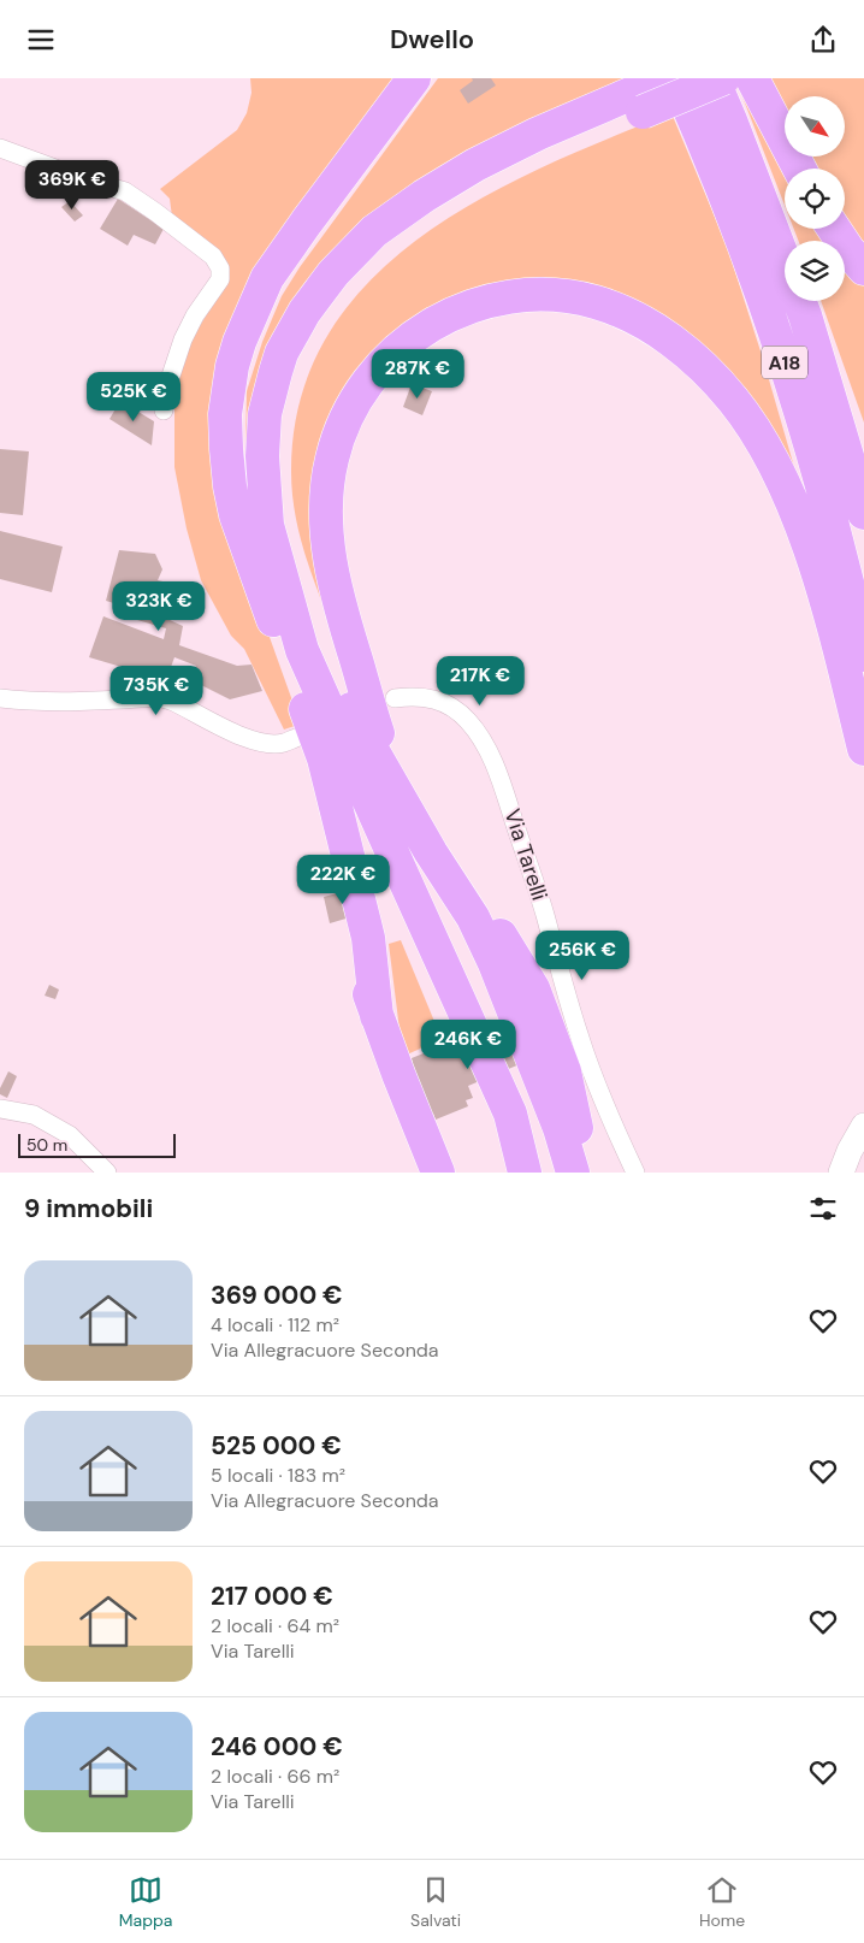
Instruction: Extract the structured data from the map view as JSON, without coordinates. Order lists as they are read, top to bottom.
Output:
{
  "streets": {
    "highway": ["A18"],
    "street": ["Via Tarelli"]
  },
  "scale_bar": "50 m",
  "north": "bottom right",
  "page": {
    "header": "Dwello",
    "price": [
      "369K €",
      "287K €",
      "525K €",
      "323K €",
      "217K €",
      "735K €",
      "222K €",
      "256K €",
      "246K €"
    ],
    "scale": "50 m",
    "heading": "9 immobili",
    "list": [
      {
        "name": "369 000 €",
        "note": "4 locali · 112 m² · Via Allegracuore Seconda"
      },
      {
        "name": "525 000 €",
        "note": "5 locali · 183 m² · Via Allegracuore Seconda"
      },
      {
        "name": "217 000 €",
        "note": "2 locali · 64 m² · Via Tarelli"
      },
      {
        "name": "246 000 €",
        "note": "2 locali · 66 m² · Via Tarelli"
      }
    ],
    "tabs": ["Mappa", "Salvati", "Home"]
  }
}
